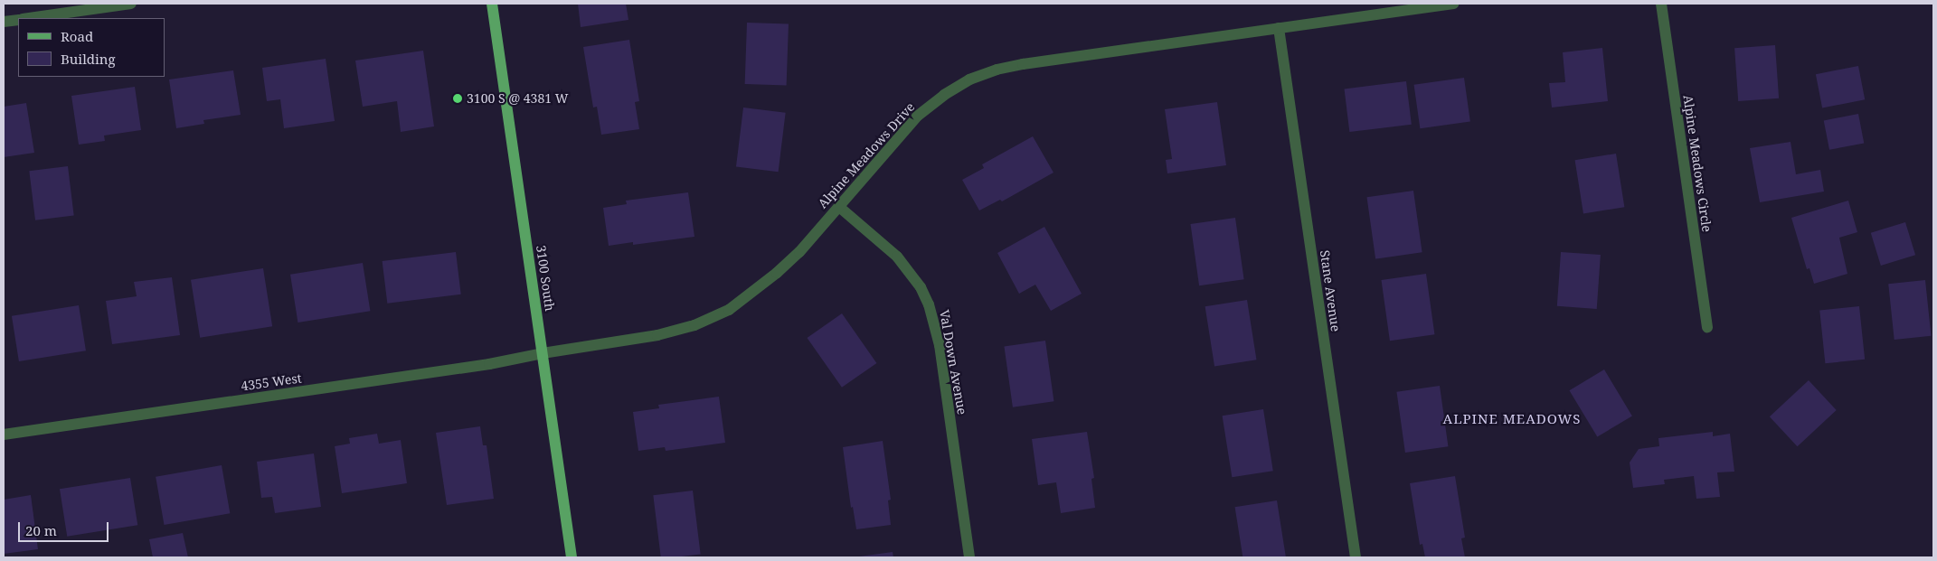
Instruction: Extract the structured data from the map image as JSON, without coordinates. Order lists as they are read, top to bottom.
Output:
{
  "streets": {
    "main road": ["3100 South"],
    "street": [
      "Alpine Meadows Drive",
      "Alpine Meadows Circle",
      "Stane Avenue",
      "Val Down Avenue",
      "4355 West"
    ]
  },
  "crossings": [
    ["Alpine Meadows Drive", "3100 South"],
    ["Alpine Meadows Drive", "Stane Avenue"],
    ["Alpine Meadows Drive", "Val Down Avenue"],
    ["Alpine Meadows Drive", "4355 West"],
    ["3100 South", "4355 West"]
  ],
  "districts": ["ALPINE MEADOWS"],
  "places": ["3100 S @ 4381 W"],
  "legend": ["Road", "Building"],
  "scale_bar": "20 m"
}
